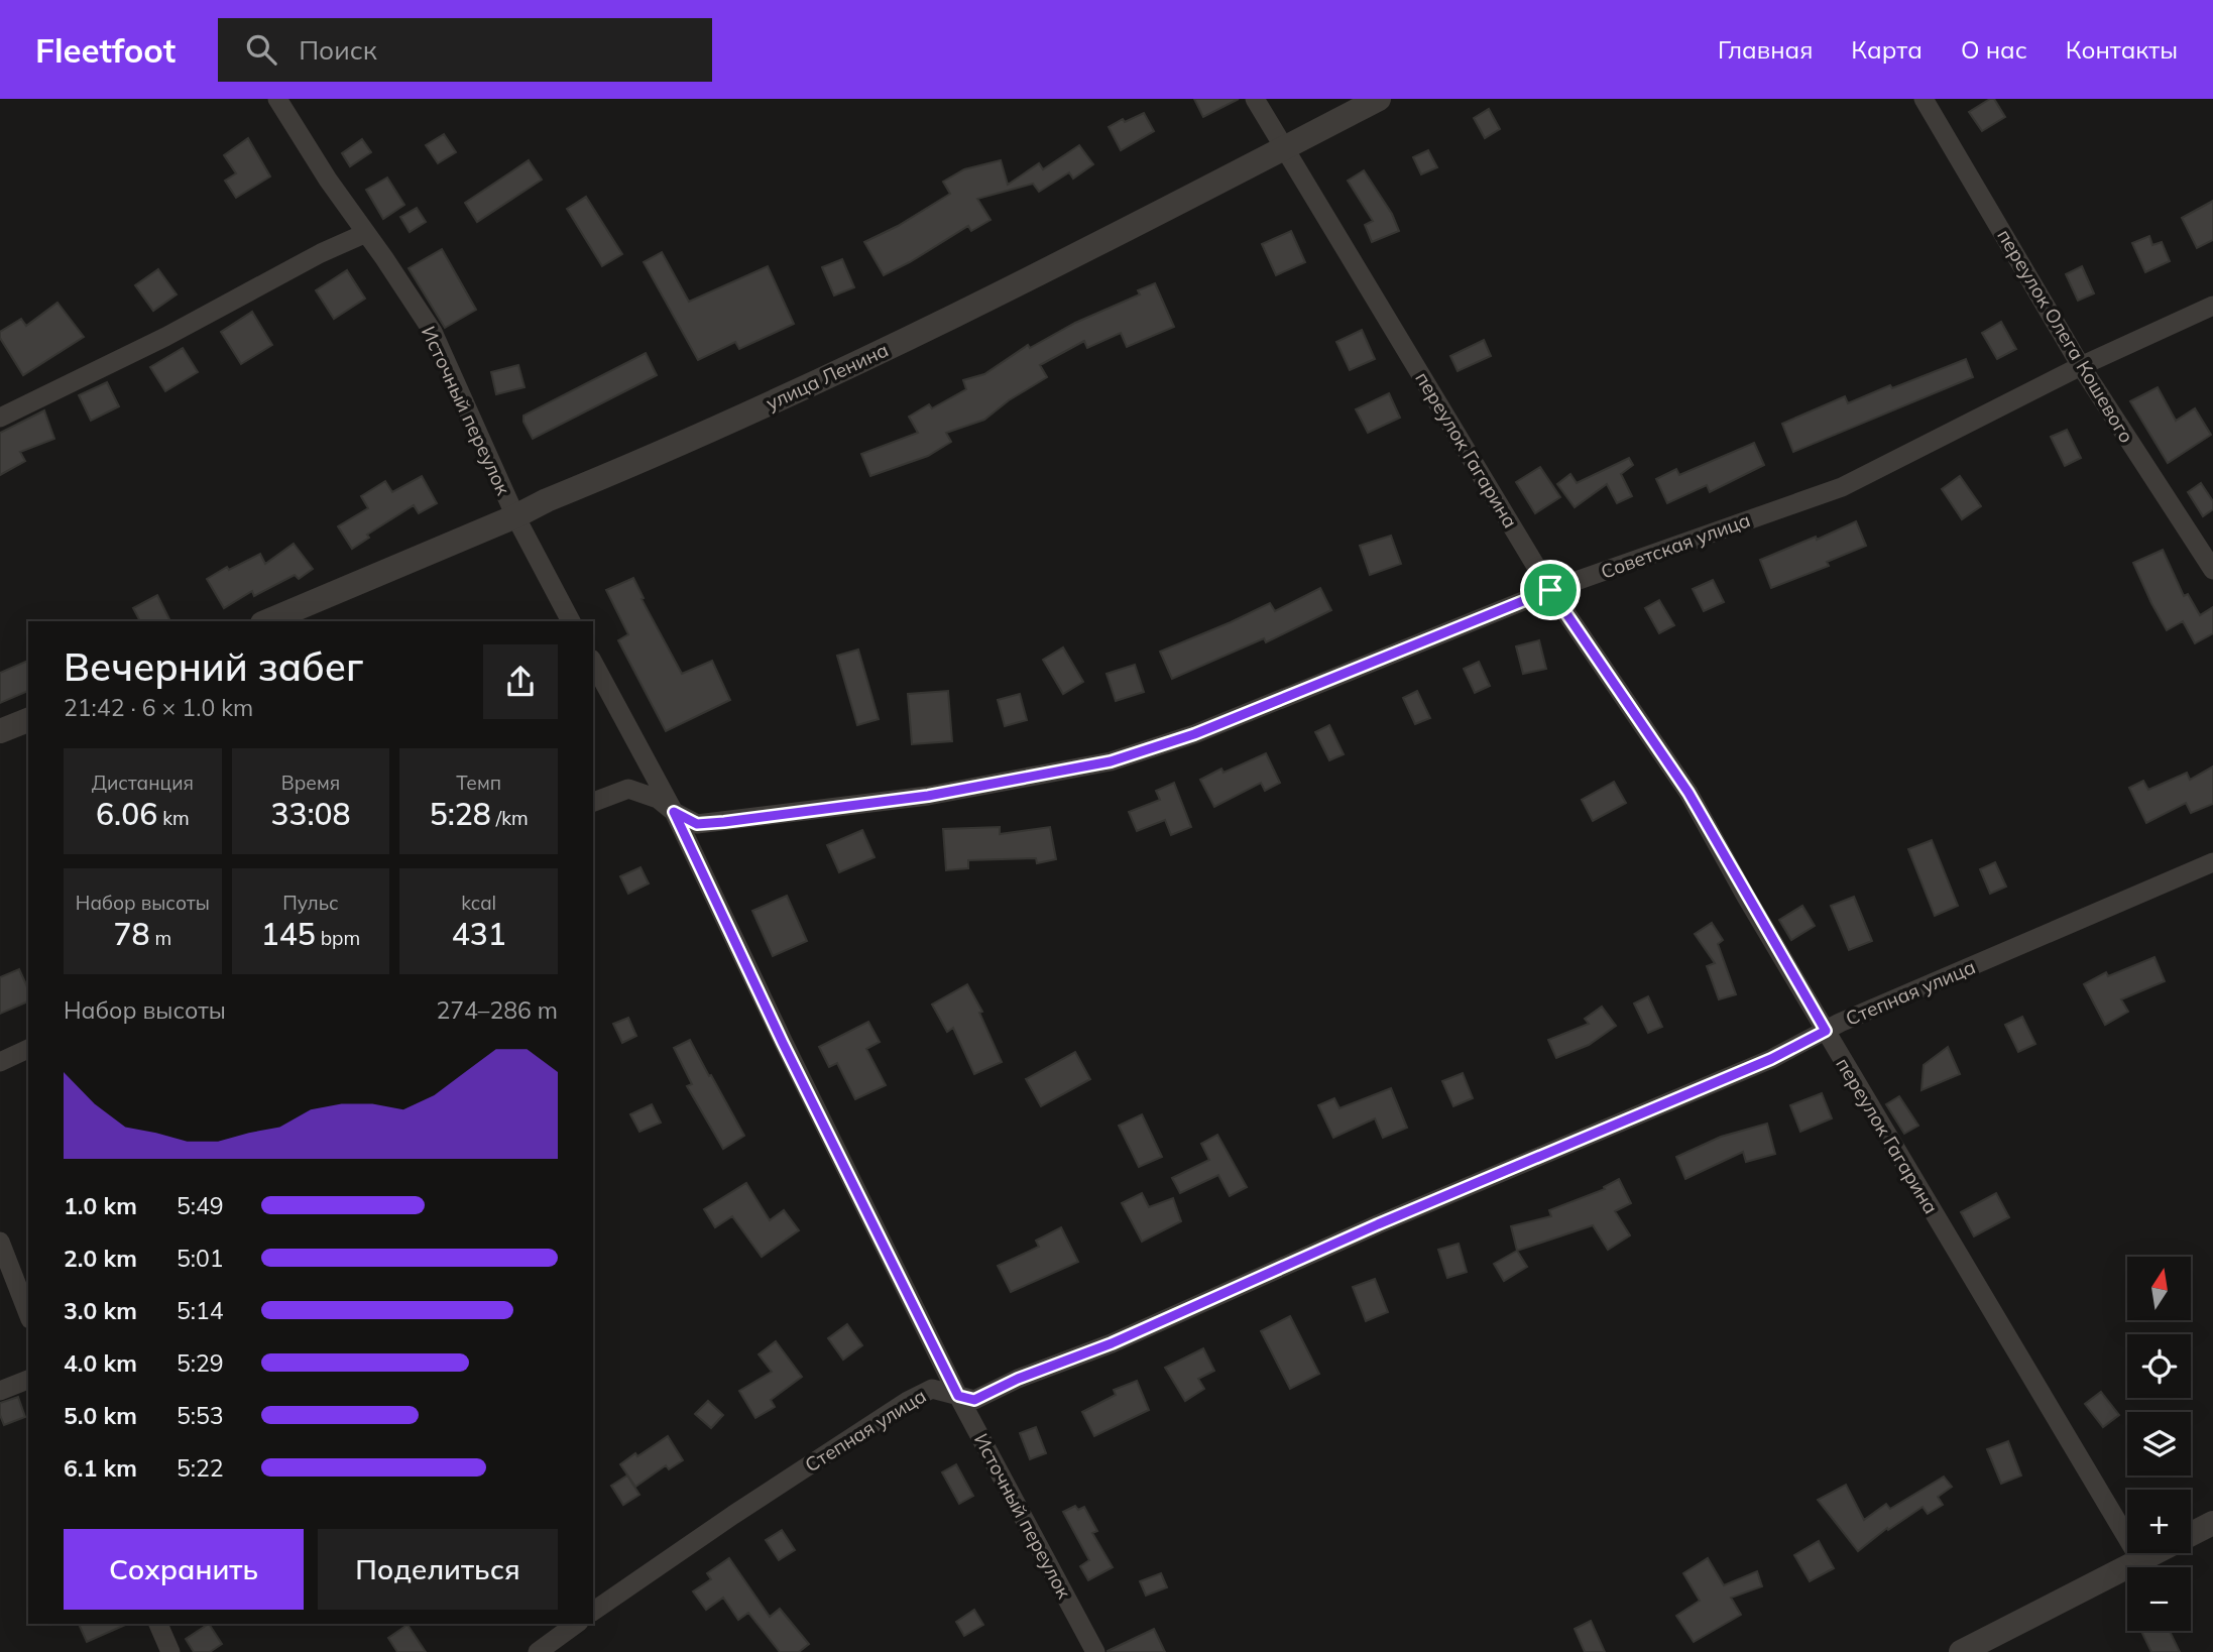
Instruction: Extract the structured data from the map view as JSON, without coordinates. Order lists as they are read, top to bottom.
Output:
{
  "streets": {
    "street": [
      "переулок Олега Кошевого",
      "улица Ленина",
      "Источный переулок",
      "переулок Гагарина",
      "Советская улица",
      "Степная улица"
    ]
  },
  "crossings": [
    ["переулок Олега Кошевого", "Советская улица"],
    ["улица Ленина", "Источный переулок"],
    ["улица Ленина", "переулок Гагарина"],
    ["Источный переулок", "Советская улица"],
    ["Источный переулок", "Степная улица"],
    ["переулок Гагарина", "Советская улица"],
    ["переулок Гагарина", "Степная улица"]
  ],
  "north": "top",
  "page": {
    "header": "Fleetfoot",
    "search": "Поиск",
    "nav": [
      "Главная",
      "Карта",
      "О нас",
      "Контакты"
    ],
    "heading": ["Вечерний забег", "21:42 · 6 × 1.0 km"],
    "stats": [
      ["Дистанция", "6.06 km"],
      ["Время", "33:08"],
      ["Темп", "5:28 /km"],
      ["Набор высоты", "78 m"],
      ["Пульс", "145 bpm"],
      ["kcal", "431"]
    ],
    "chart": ["Набор высоты", "274–286 m"],
    "list": [
      {
        "name": "1.0 km",
        "note": "5:49"
      },
      {
        "name": "2.0 km",
        "note": "5:01"
      },
      {
        "name": "3.0 km",
        "note": "5:14"
      },
      {
        "name": "4.0 km",
        "note": "5:29"
      },
      {
        "name": "5.0 km",
        "note": "5:53"
      },
      {
        "name": "6.1 km",
        "note": "5:22"
      }
    ],
    "map_buttons": ["+", "−"],
    "buttons": ["Сохранить", "Поделиться"]
  }
}
